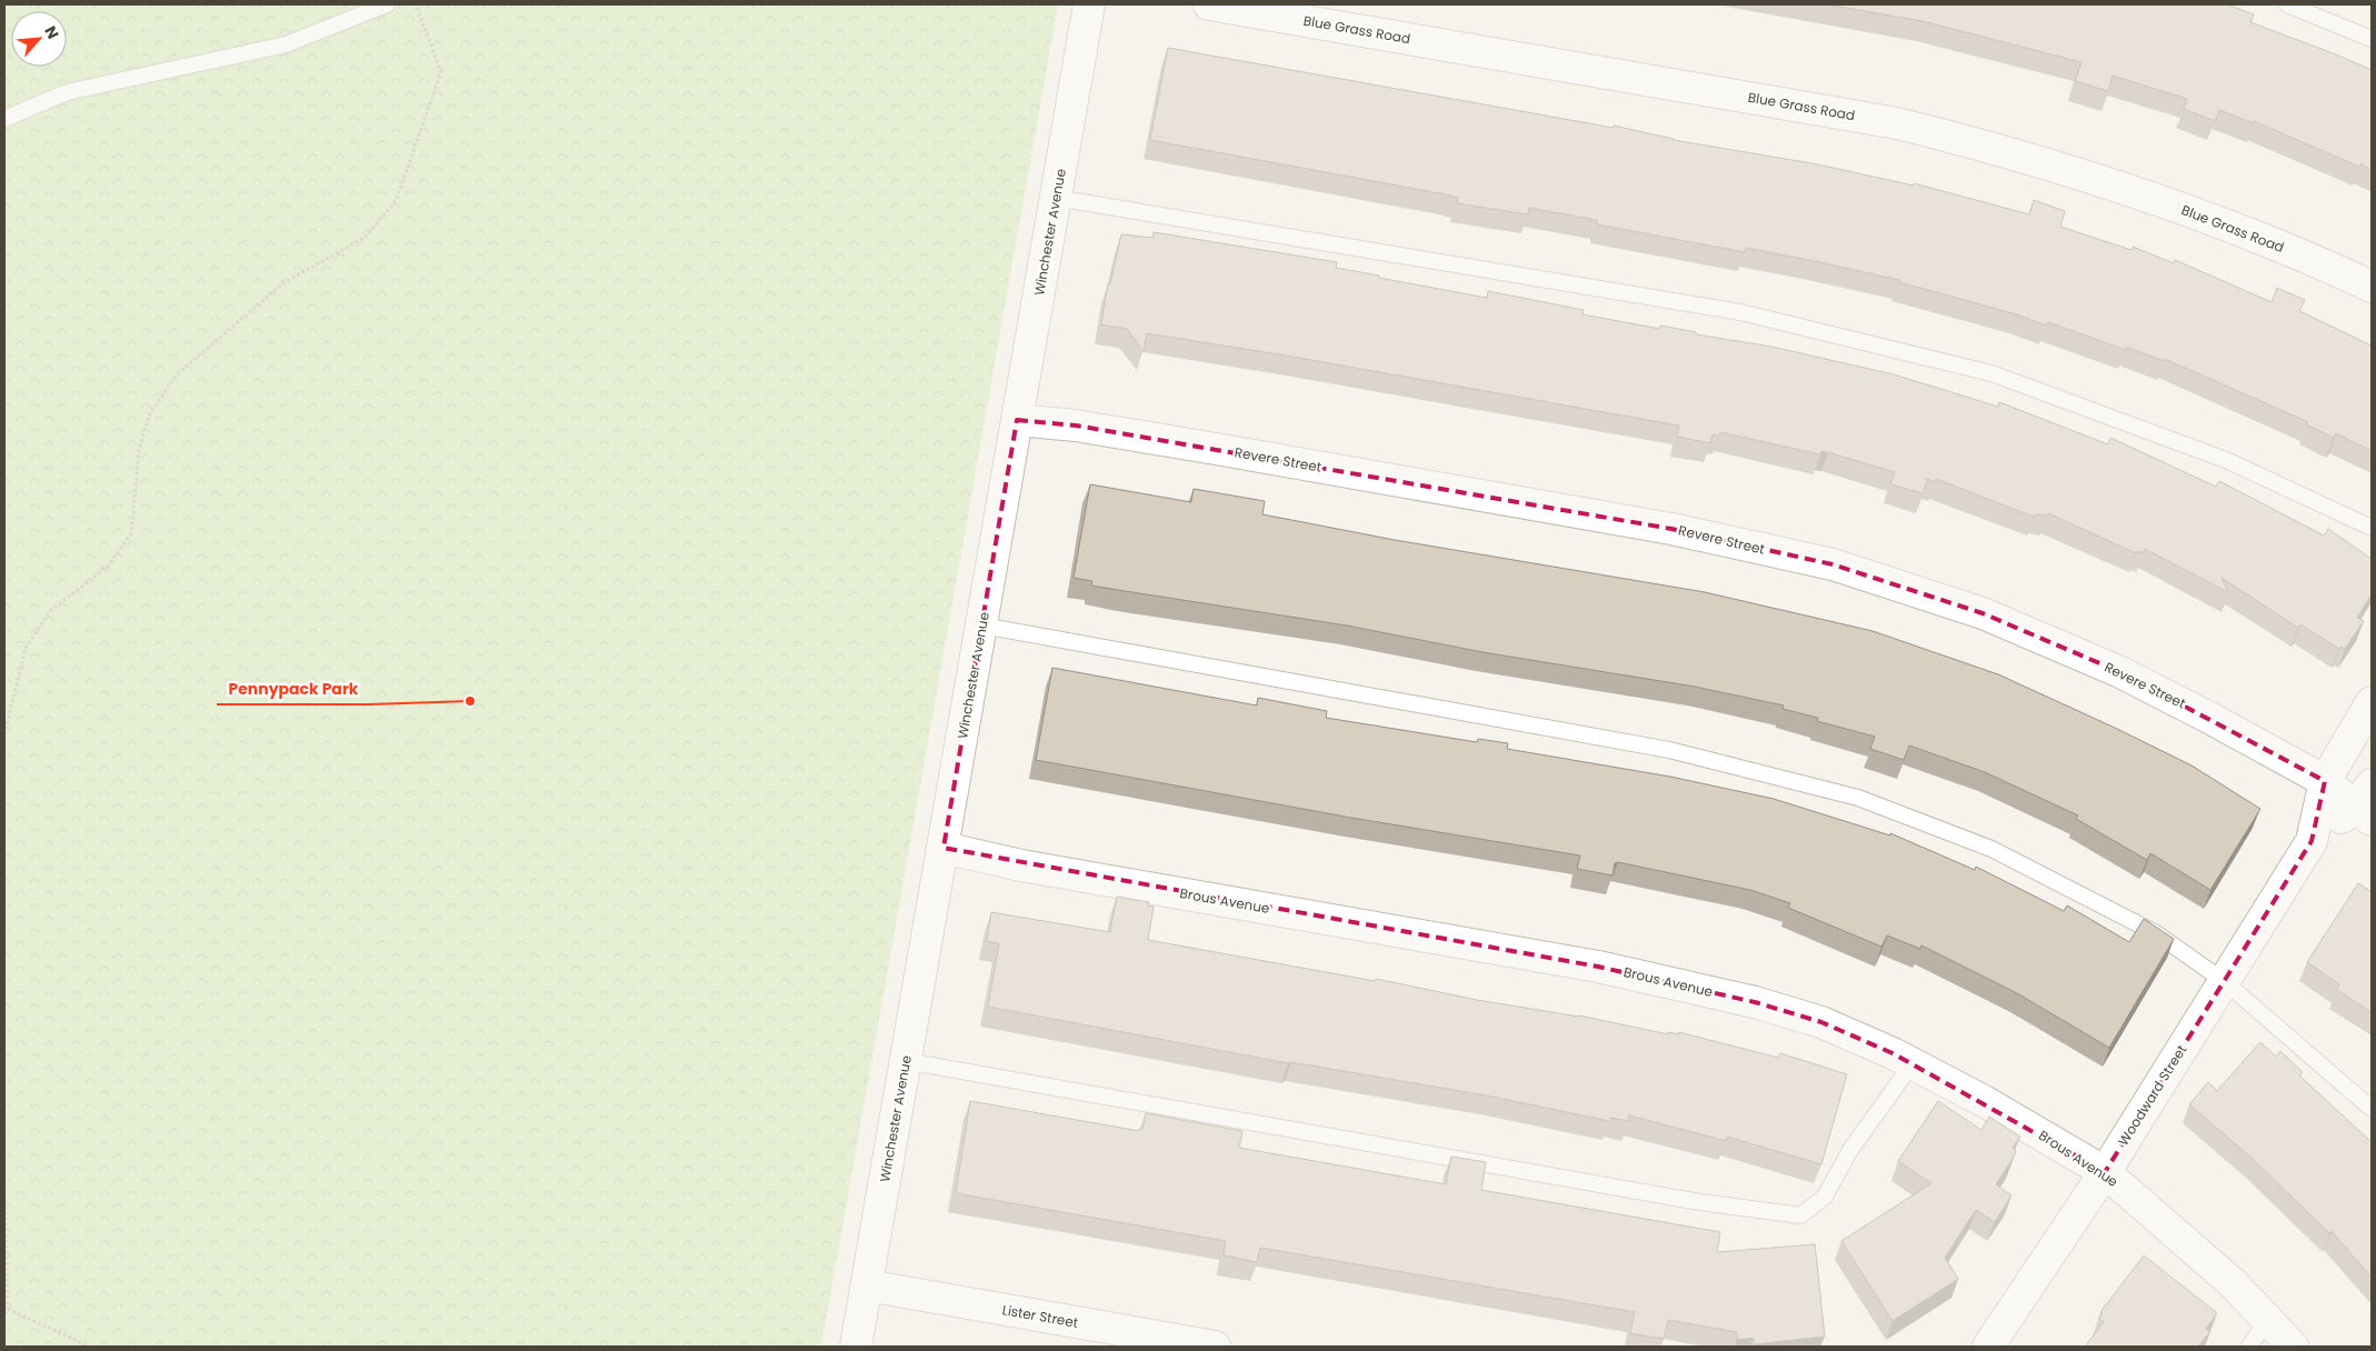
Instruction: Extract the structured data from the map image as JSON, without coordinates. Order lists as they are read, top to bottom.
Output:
{
  "streets": {
    "street": [
      "Blue Grass Road",
      "Winchester Avenue",
      "Revere Street",
      "Brous Avenue",
      "Woodward Street",
      "Lister Street"
    ]
  },
  "crossings": [
    ["Winchester Avenue", "Revere Street"],
    ["Winchester Avenue", "Brous Avenue"],
    ["Winchester Avenue", "Lister Street"],
    ["Revere Street", "Woodward Street"],
    ["Brous Avenue", "Woodward Street"]
  ],
  "places": ["Pennypack Park"],
  "north": "top right"
}
